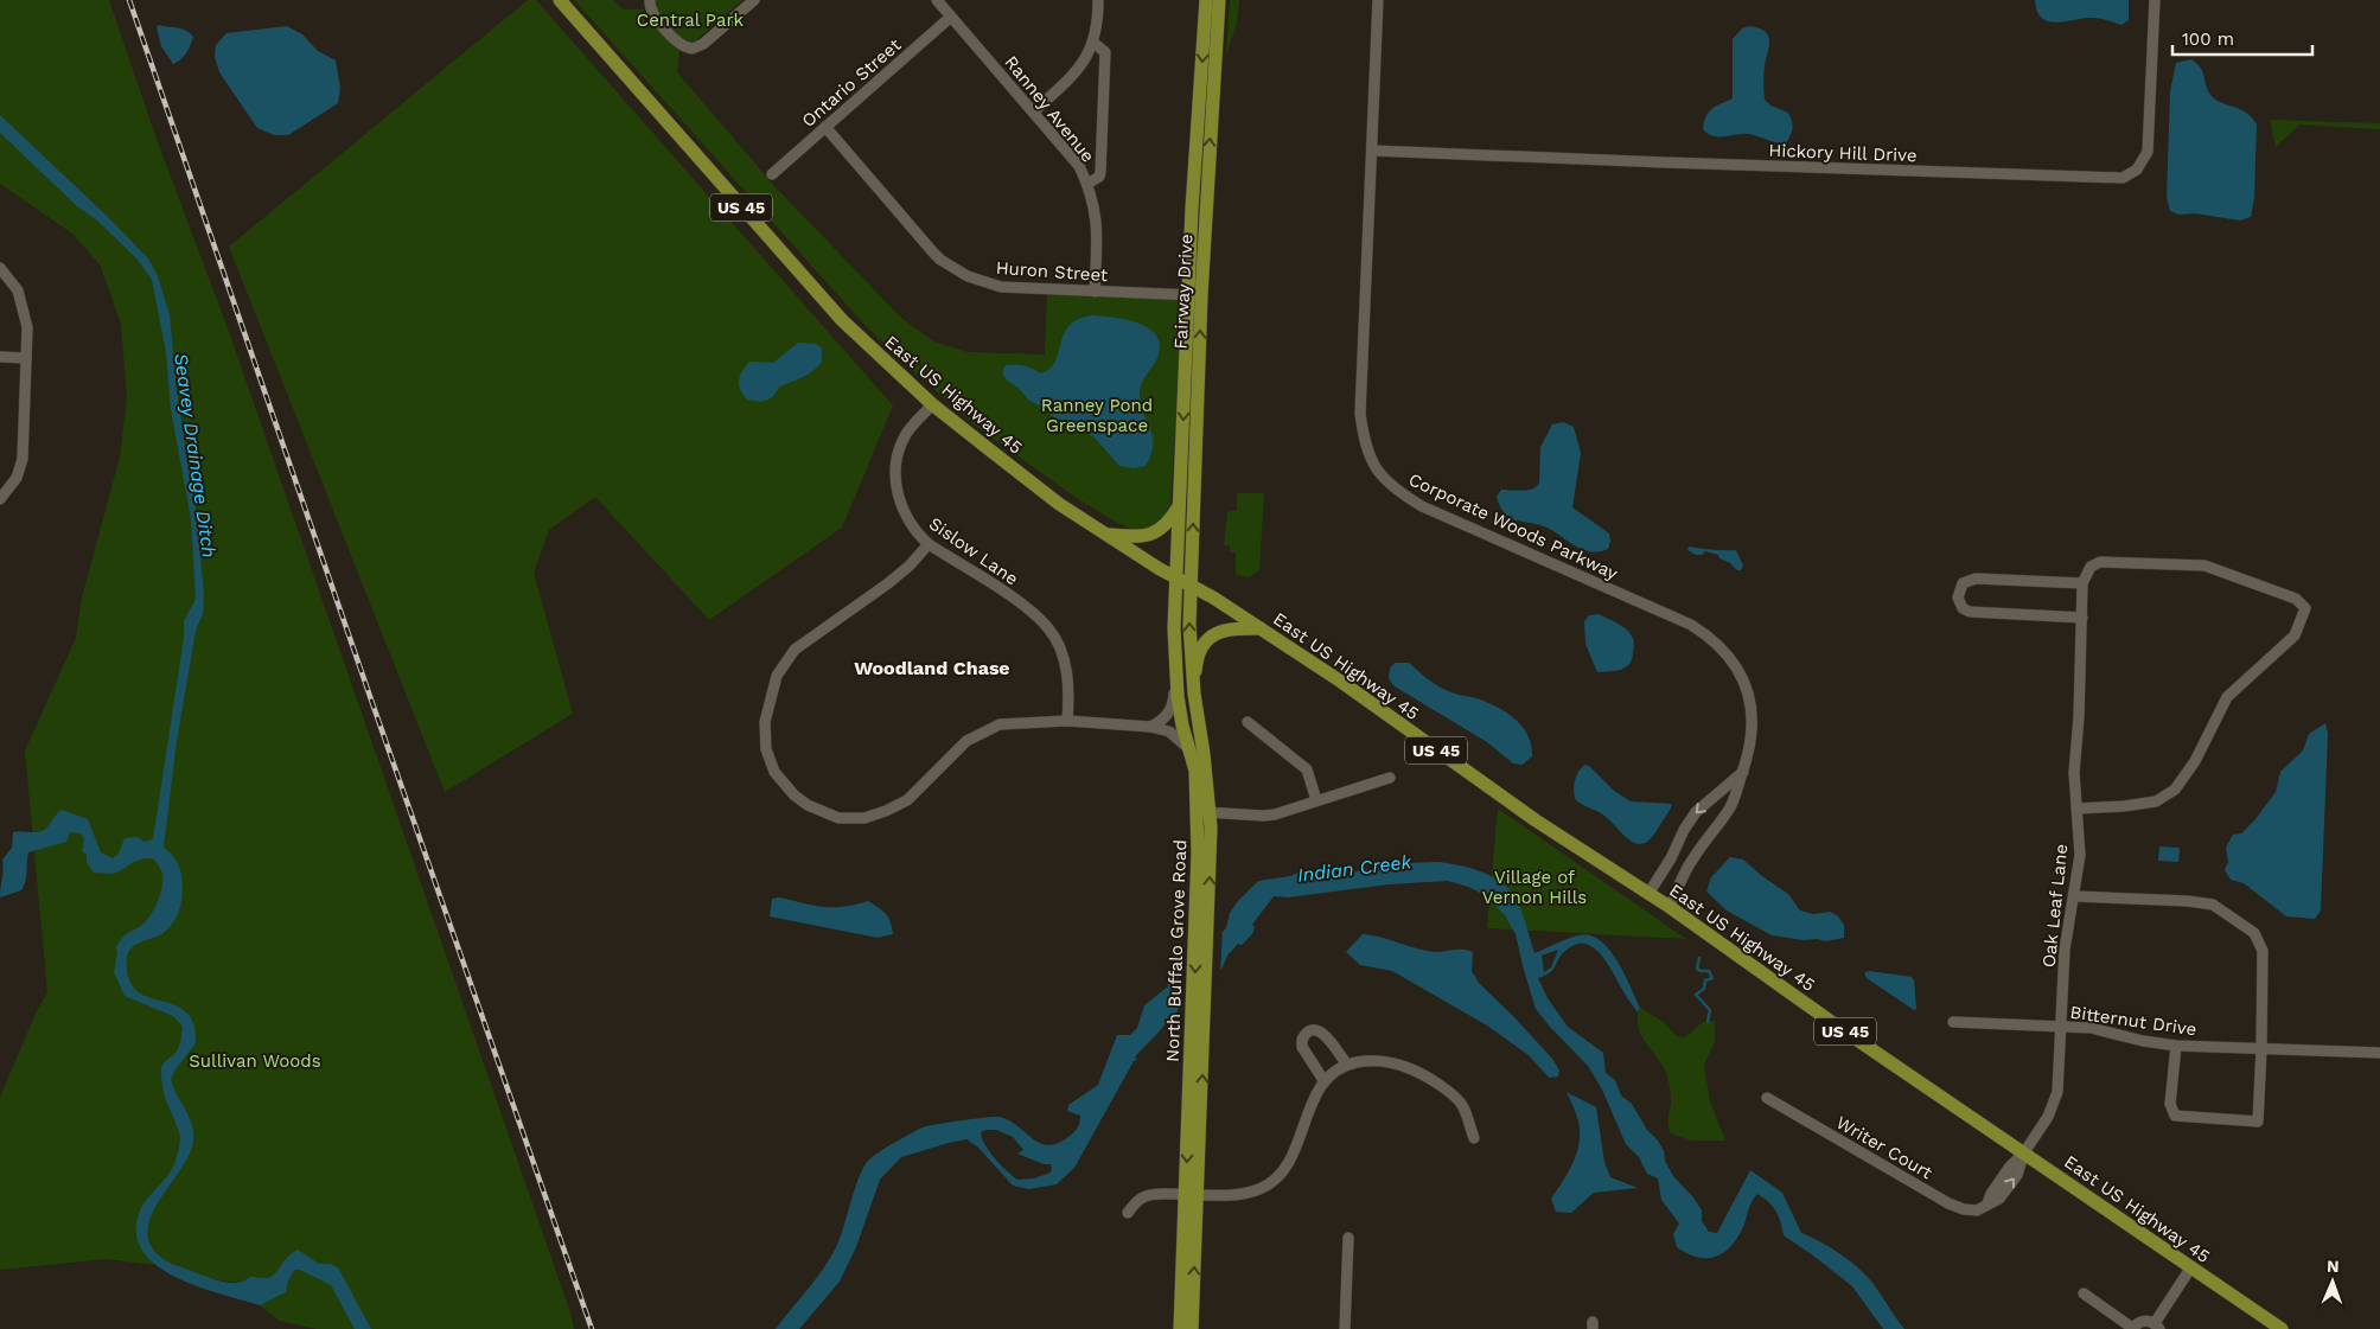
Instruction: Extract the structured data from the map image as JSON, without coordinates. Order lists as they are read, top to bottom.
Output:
{
  "streets": {
    "main road": [
      "US 45",
      "Fairway Drive",
      "East US Highway 45",
      "North Buffalo Grove Road"
    ],
    "street": [
      "Ontario Street",
      "Ranney Avenue",
      "Hickory Hill Drive",
      "Huron Street",
      "Corporate Woods Parkway",
      "Sislow Lane",
      "Oak Leaf Lane",
      "Bitternut Drive",
      "Writer Court"
    ]
  },
  "crossings": [
    ["Ontario Street", "Ranney Avenue"],
    ["Ontario Street", "Huron Street"],
    ["Ranney Avenue", "Huron Street"],
    ["Hickory Hill Drive", "Corporate Woods Parkway"],
    ["Huron Street", "Fairway Drive"],
    ["Fairway Drive", "East US Highway 45"],
    ["Fairway Drive", "North Buffalo Grove Road"],
    ["East US Highway 45", "Corporate Woods Parkway"],
    ["East US Highway 45", "Sislow Lane"],
    ["East US Highway 45", "Oak Leaf Lane"],
    ["East US Highway 45", "North Buffalo Grove Road"],
    ["East US Highway 45", "Writer Court"],
    ["Oak Leaf Lane", "Bitternut Drive"],
    ["Oak Leaf Lane", "Writer Court"]
  ],
  "districts": ["Woodland Chase"],
  "water": ["Seavey Drainage Ditch", "Indian Creek"],
  "parks": [
    "Central Park",
    "Ranney Pond Greenspace",
    "Village of Vernon Hills",
    "Sullivan Woods"
  ],
  "scale_bar": "100 m",
  "north": "top"
}
